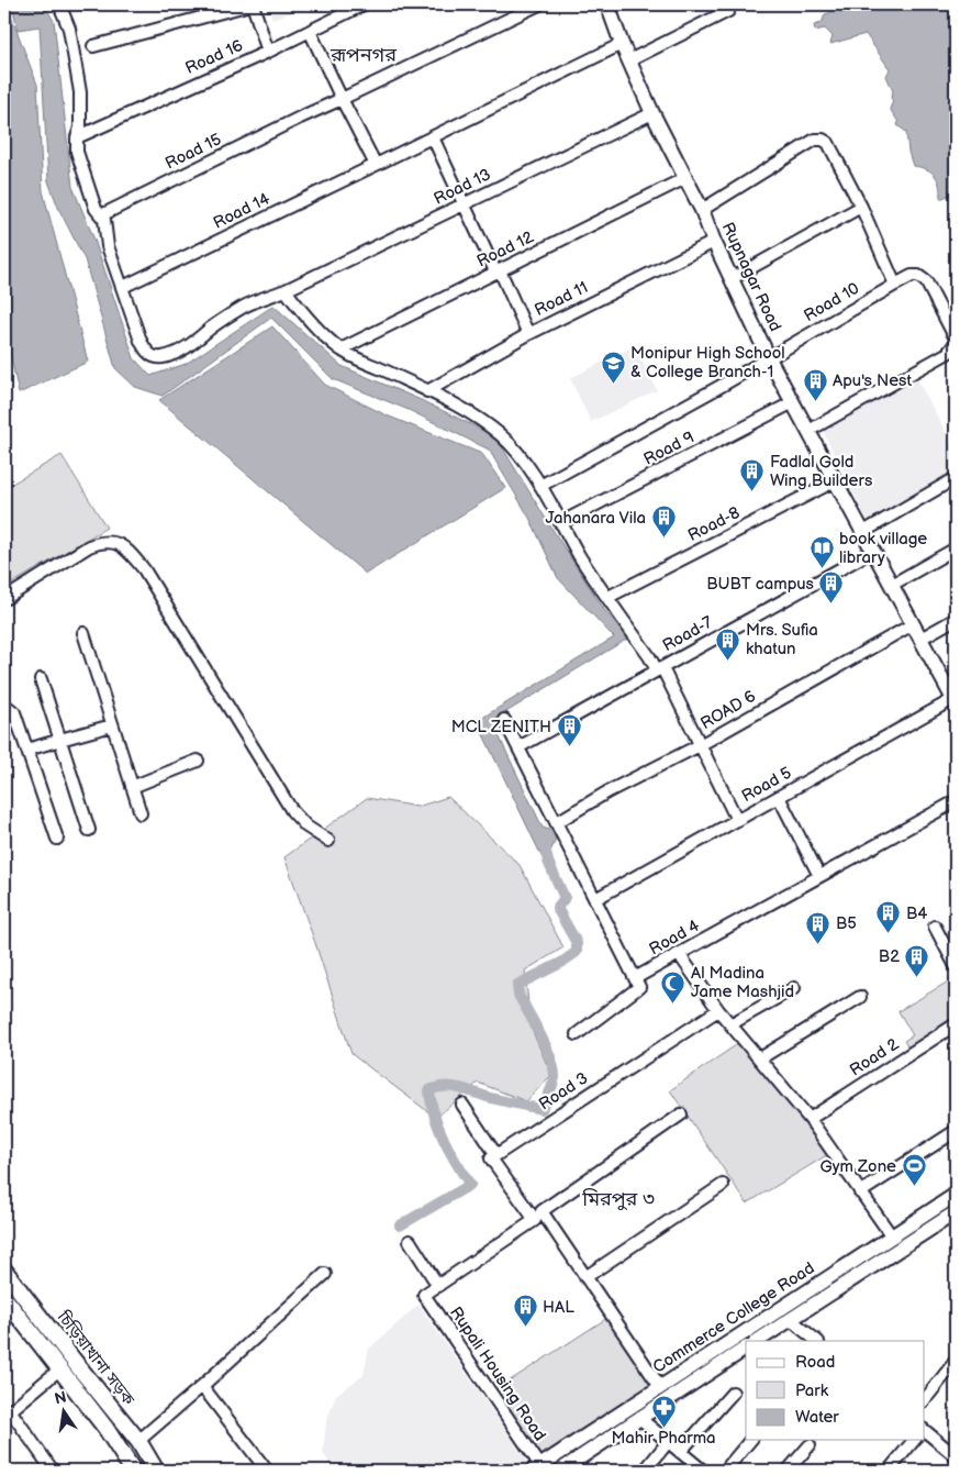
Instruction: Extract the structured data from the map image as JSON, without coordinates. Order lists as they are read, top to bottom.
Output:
{
  "streets": {
    "main road": ["চিড়িয়াখানা সড়ক"],
    "street": [
      "Road 16",
      "Road 15",
      "Road 13",
      "Road 14",
      "Road 12",
      "Rupnagar Road",
      "Road 11",
      "Road 10",
      "Road 9",
      "Road-8",
      "Road-7",
      "ROAD 6",
      "Road 5",
      "Road 4",
      "Road 2",
      "Road 3",
      "Commerce College Road",
      "Rupali Housing Road"
    ]
  },
  "crossings": [
    ["Road 13", "Road 14"],
    ["Road 13", "Rupnagar Road"],
    ["Road 13", "Road-7"],
    ["Road 12", "Rupnagar Road"],
    ["Road 12", "Road-7"],
    ["Rupnagar Road", "Road 11"],
    ["Rupnagar Road", "Road 10"],
    ["Rupnagar Road", "Road 9"],
    ["Rupnagar Road", "Road-8"],
    ["Rupnagar Road", "Road-7"],
    ["Rupnagar Road", "ROAD 6"],
    ["Rupnagar Road", "Road 5"],
    ["Road 11", "Road-7"],
    ["Road 10", "Road-7"],
    ["Road 9", "Road-7"],
    ["Road-8", "Road-7"],
    ["Road-7", "ROAD 6"],
    ["Road-7", "Road 5"],
    ["Commerce College Road", "Rupali Housing Road"]
  ],
  "districts": ["রূপনগর", "মিরপুর ৩"],
  "places": {
    "school or university": ["Monipur High School & College Branch-1"],
    "building": [
      "Apu's Nest",
      "Fadlal Gold Wing Builders",
      "Jahanara Vila",
      "BUBT campus",
      "Mrs. Sufia khatun",
      "MCL ZENITH",
      "B4",
      "B5",
      "B2",
      "HAL"
    ],
    "library": ["book village library"],
    "mosque": ["Al Madina Jame Mashjid"],
    "sports": ["Gym Zone"],
    "pharmacy": ["Mahir Pharma"]
  },
  "legend": ["Road", "Park", "Water"],
  "north": "top"
}
